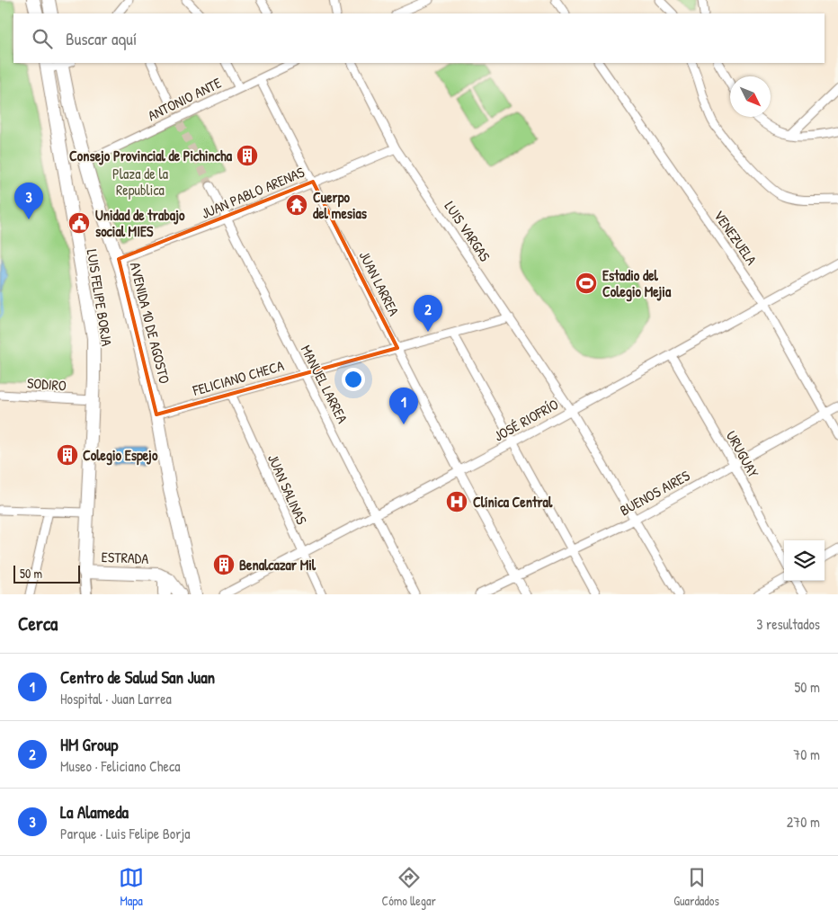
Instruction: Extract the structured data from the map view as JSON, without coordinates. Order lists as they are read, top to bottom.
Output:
{
  "streets": {
    "main road": ["LUIS FELIPE BORJA", "AVENIDA 10 DE AGOSTO", "ESTRADA"],
    "street": [
      "ANTONIO ANTE",
      "JUAN PABLO ARENAS",
      "LUIS VARGAS",
      "VENEZUELA",
      "JUAN LARREA",
      "FELICIANO CHECA",
      "SODIRO",
      "MANUEL LARREA",
      "JOSÉ RIOFRÍO",
      "URUGUAY",
      "JUAN SALINAS",
      "BUENOS AIRES"
    ]
  },
  "crossings": [
    ["ANTONIO ANTE", "JUAN LARREA"],
    ["ANTONIO ANTE", "AVENIDA 10 DE AGOSTO"],
    ["JUAN PABLO ARENAS", "LUIS VARGAS"],
    ["JUAN PABLO ARENAS", "JUAN LARREA"],
    ["JUAN PABLO ARENAS", "AVENIDA 10 DE AGOSTO"],
    ["JUAN PABLO ARENAS", "MANUEL LARREA"],
    ["LUIS VARGAS", "FELICIANO CHECA"],
    ["LUIS VARGAS", "JOSÉ RIOFRÍO"],
    ["LUIS VARGAS", "BUENOS AIRES"],
    ["VENEZUELA", "JOSÉ RIOFRÍO"],
    ["VENEZUELA", "BUENOS AIRES"],
    ["JUAN LARREA", "FELICIANO CHECA"],
    ["JUAN LARREA", "JOSÉ RIOFRÍO"],
    ["JUAN LARREA", "BUENOS AIRES"],
    ["LUIS FELIPE BORJA", "SODIRO"],
    ["LUIS FELIPE BORJA", "ESTRADA"],
    ["AVENIDA 10 DE AGOSTO", "FELICIANO CHECA"],
    ["FELICIANO CHECA", "MANUEL LARREA"],
    ["FELICIANO CHECA", "JUAN SALINAS"],
    ["MANUEL LARREA", "JOSÉ RIOFRÍO"],
    ["JOSÉ RIOFRÍO", "URUGUAY"],
    ["JOSÉ RIOFRÍO", "JUAN SALINAS"],
    ["URUGUAY", "BUENOS AIRES"]
  ],
  "parks": ["Plaza de la Republica"],
  "places": {
    "building": ["Consejo Provincial de Pichincha", "Colegio Espejo", "Benalcazar Mil"],
    "temple": ["Cuerpo del mesias"],
    "public building": ["Unidad de trabajo social MIES"],
    "sports": ["Estadio del Colegio Mejia"],
    "hospital": ["Clínica Central"]
  },
  "scale_bar": "50 m",
  "north": "bottom right",
  "page": {
    "search": "Buscar aquí",
    "pins": ["3", "2", "1"],
    "scale": "50 m",
    "heading": ["Cerca", "3 resultados"],
    "list": [
      {
        "mark": "1",
        "name": "Centro de Salud San Juan",
        "note": "Hospital · Juan Larrea",
        "value": "50 m"
      },
      {
        "mark": "2",
        "name": "HM Group",
        "note": "Museo · Feliciano Checa",
        "value": "70 m"
      },
      {
        "mark": "3",
        "name": "La Alameda",
        "note": "Parque · Luis Felipe Borja",
        "value": "270 m"
      }
    ],
    "nav": ["Mapa", "Cómo llegar", "Guardados"]
  }
}
